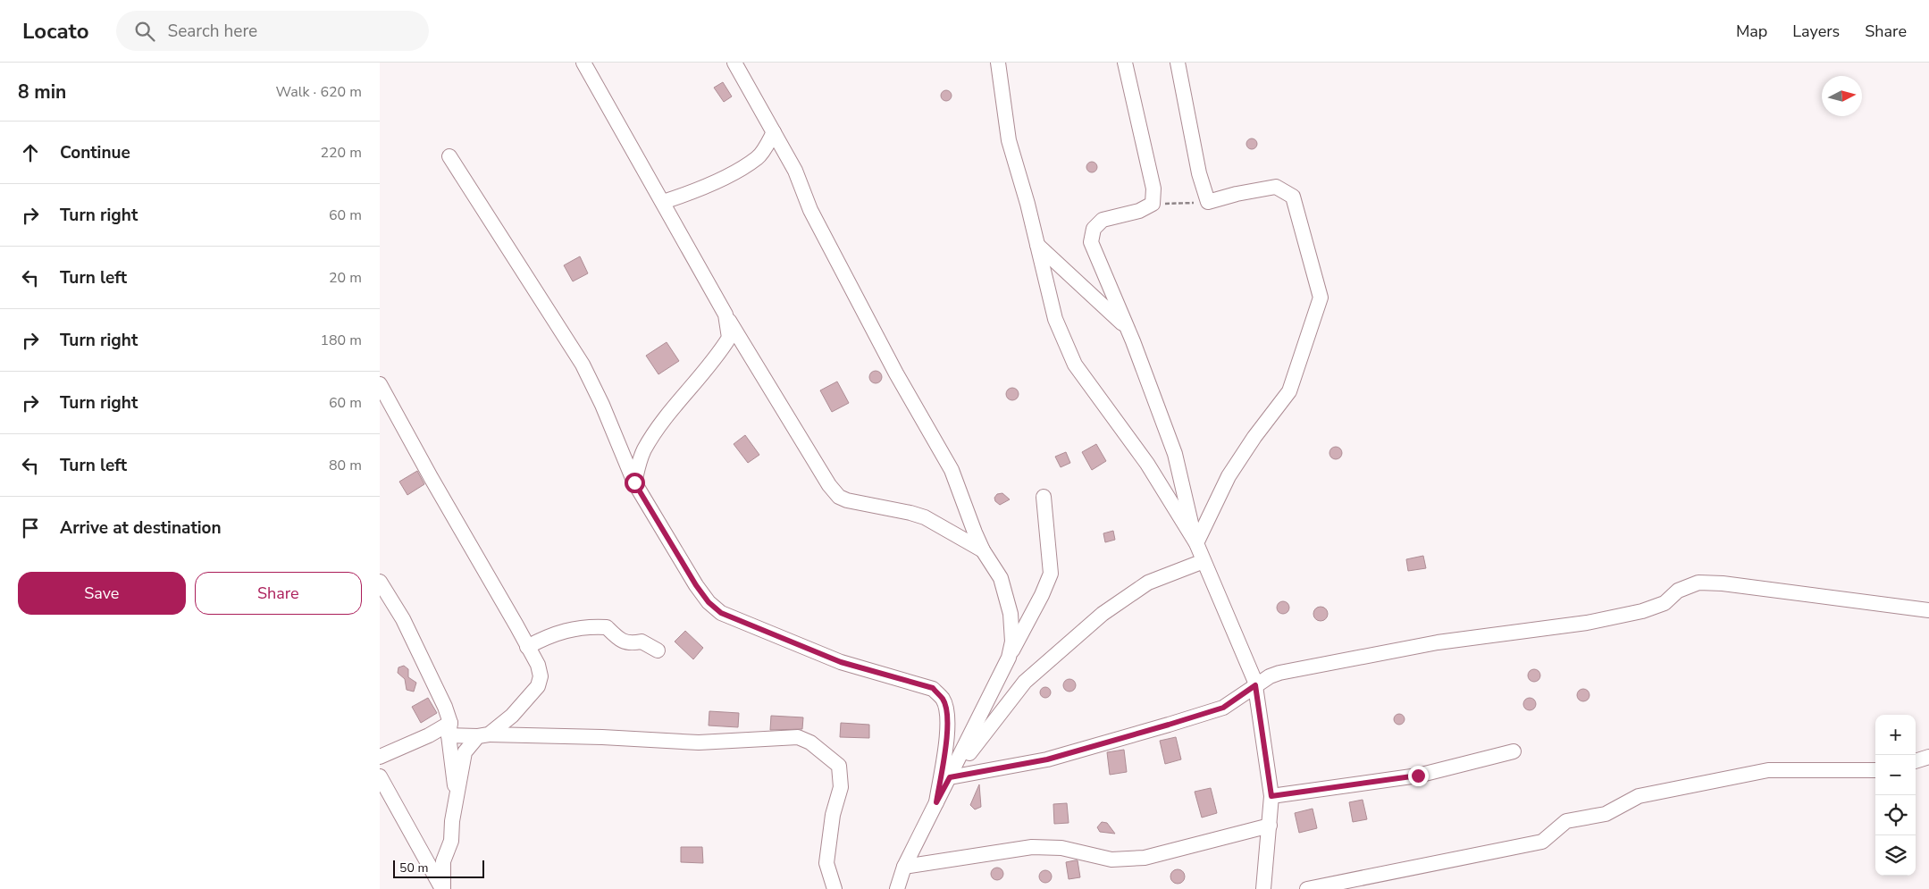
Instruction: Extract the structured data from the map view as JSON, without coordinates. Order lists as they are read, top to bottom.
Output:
{
  "scale_bar": "50 m",
  "north": "right",
  "page": {
    "header": "Locato",
    "search": "Search here",
    "nav": ["Map", "Layers", "Share"],
    "heading": ["8 min", "Walk · 620 m"],
    "list": [
      ["Continue", "220 m"],
      ["Turn right", "60 m"],
      ["Turn left", "20 m"],
      ["Turn right", "180 m"],
      ["Turn right", "60 m"],
      ["Turn left", "80 m"],
      "Arrive at destination"
    ],
    "buttons": ["Save", "Share"],
    "map_buttons": ["+", "−"],
    "scale": "50 m"
  }
}
